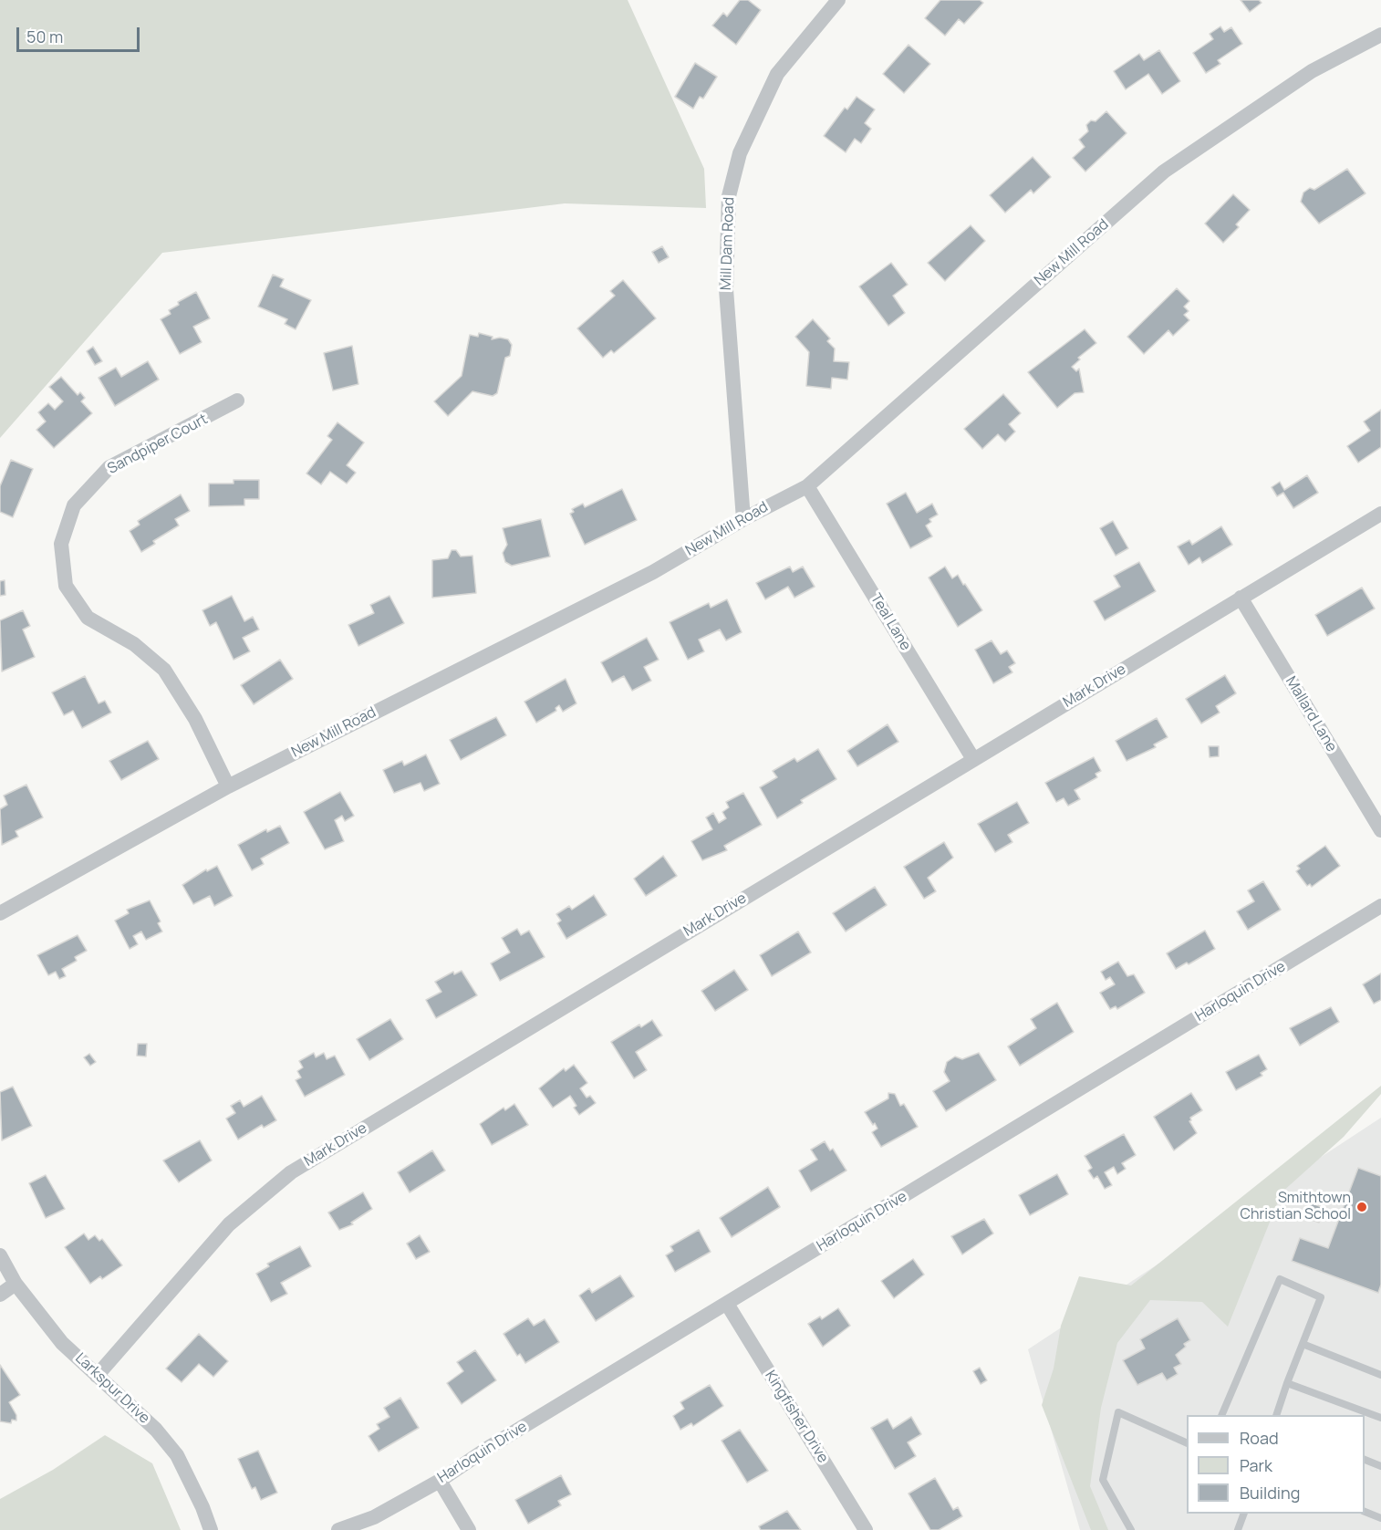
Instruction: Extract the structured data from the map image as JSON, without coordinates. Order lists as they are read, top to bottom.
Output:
{
  "streets": {
    "street": [
      "Mill Dam Road",
      "New Mill Road",
      "Sandpiper Court",
      "Teal Lane",
      "Mark Drive",
      "Mallard Lane",
      "Harloquin Drive",
      "Larkspur Drive",
      "Kingfisher Drive"
    ]
  },
  "crossings": [
    ["Mill Dam Road", "New Mill Road"],
    ["New Mill Road", "Sandpiper Court"],
    ["New Mill Road", "Teal Lane"],
    ["Teal Lane", "Mark Drive"],
    ["Mark Drive", "Mallard Lane"],
    ["Mark Drive", "Larkspur Drive"],
    ["Harloquin Drive", "Kingfisher Drive"]
  ],
  "places": ["Smithtown Christian School"],
  "legend": ["Road", "Park", "Building"],
  "scale_bar": "50 m"
}
